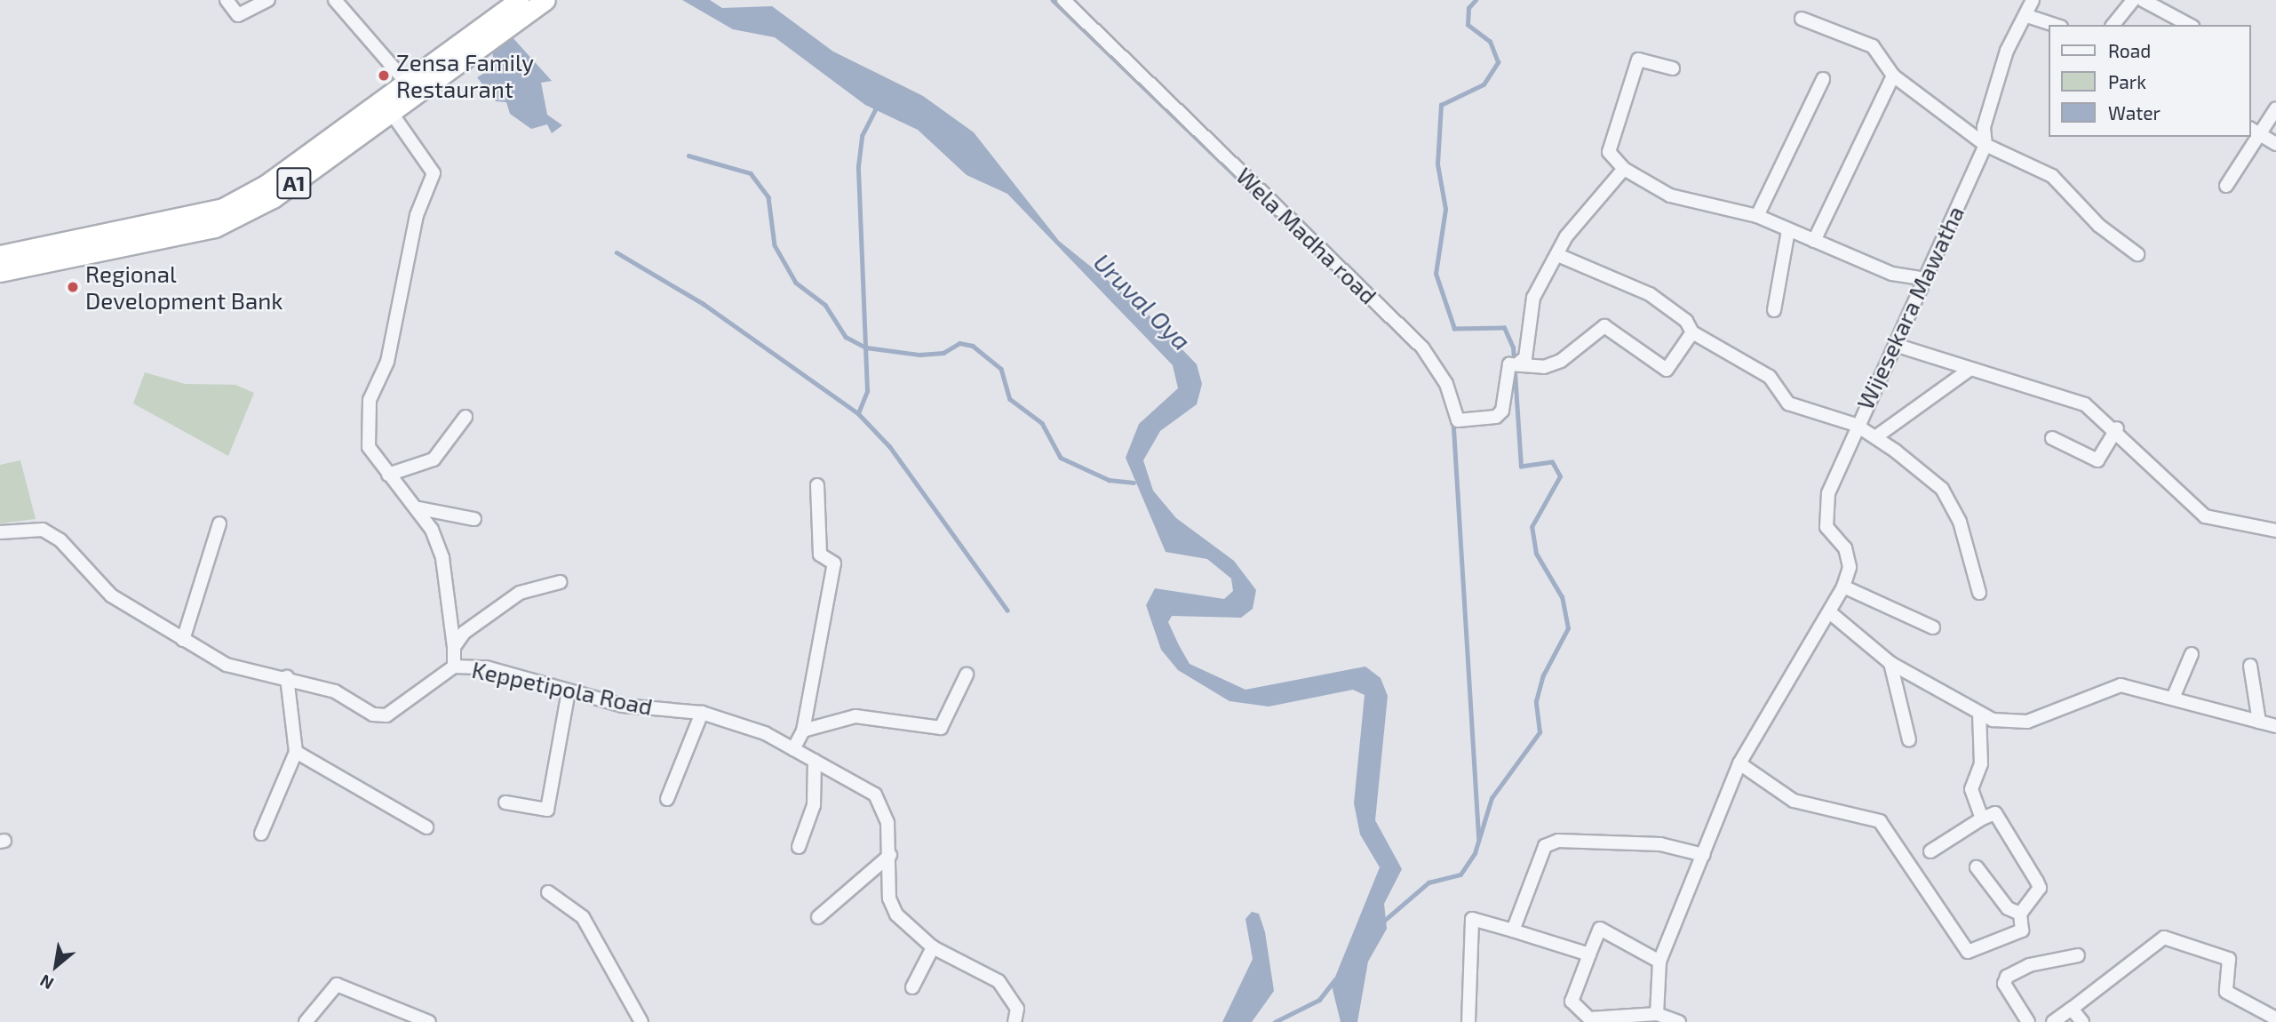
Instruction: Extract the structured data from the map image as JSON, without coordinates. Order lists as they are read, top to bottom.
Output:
{
  "streets": {
    "highway": ["A1"],
    "street": ["Wela Madha road", "Wijesekara Mawatha", "Keppetipola Road"]
  },
  "water": ["Uruval Oya"],
  "places": ["Zensa Family Restaurant", "Regional Development Bank"],
  "legend": ["Road", "Park", "Water"],
  "north": "bottom left"
}
